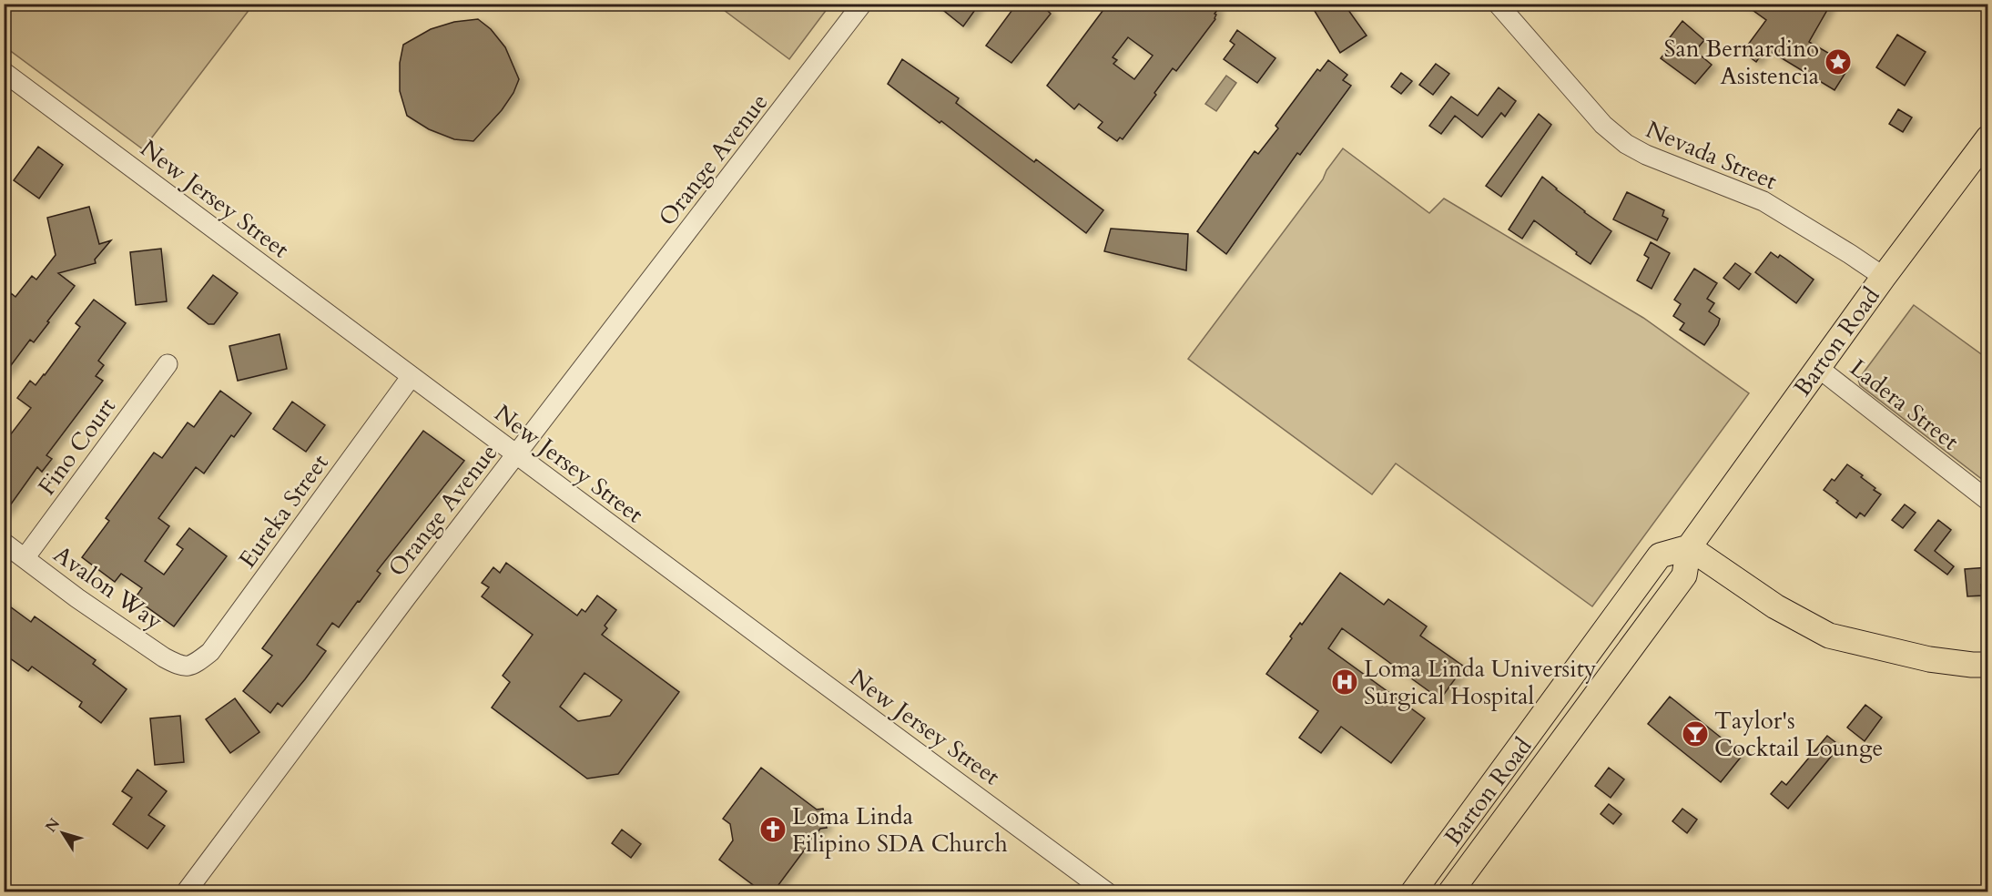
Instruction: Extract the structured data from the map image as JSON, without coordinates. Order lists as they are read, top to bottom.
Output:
{
  "streets": {
    "main road": ["Barton Road"],
    "street": [
      "Nevada Street",
      "Orange Avenue",
      "New Jersey Street",
      "Ladera Street",
      "Fino Court",
      "Eureka Street",
      "Avalon Way"
    ]
  },
  "crossings": [
    ["Nevada Street", "Barton Road"],
    ["Orange Avenue", "New Jersey Street"],
    ["New Jersey Street", "Eureka Street"],
    ["Barton Road", "Ladera Street"],
    ["Fino Court", "Avalon Way"],
    ["Eureka Street", "Avalon Way"]
  ],
  "places": {
    "place": ["San Bernardino Asistencia"],
    "hospital": ["Loma Linda University Surgical Hospital"],
    "bar": ["Taylor's Cocktail Lounge"],
    "church": ["Loma Linda Filipino SDA Church"]
  },
  "north": "top left"
}
